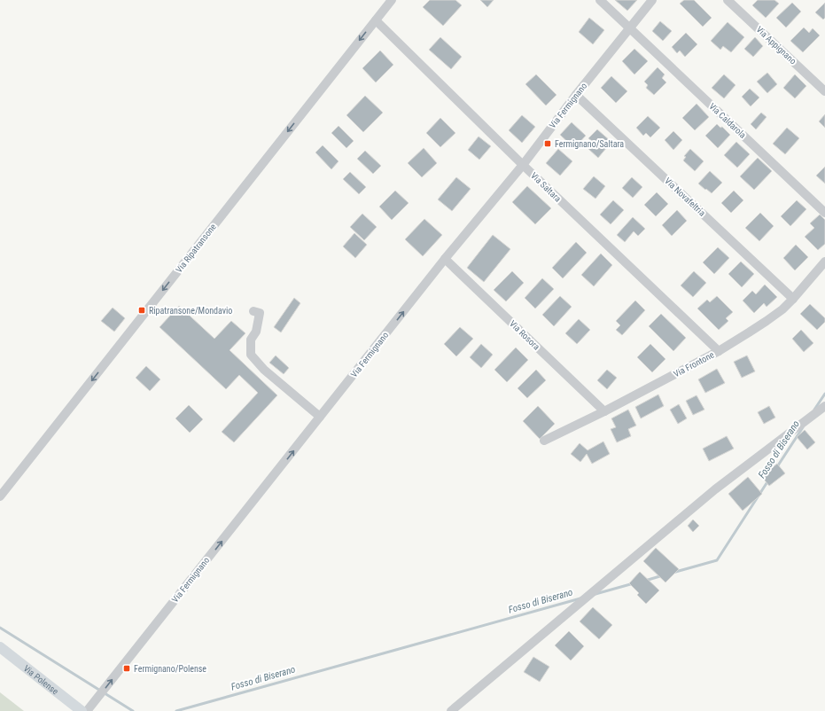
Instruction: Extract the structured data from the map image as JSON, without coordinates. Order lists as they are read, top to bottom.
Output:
{
  "streets": {
    "main road": ["Via Polense"],
    "street": [
      "Via Appignano",
      "Via Fermignano",
      "Via Caldarola",
      "Via Saltara",
      "Via Novafeltria",
      "Via Ripatransone",
      "Via Rosora",
      "Via Frontone"
    ]
  },
  "crossings": [
    ["Via Fermignano", "Via Caldarola"],
    ["Via Fermignano", "Via Saltara"],
    ["Via Fermignano", "Via Novafeltria"],
    ["Via Fermignano", "Via Rosora"],
    ["Via Saltara", "Via Ripatransone"],
    ["Via Saltara", "Via Frontone"],
    ["Via Novafeltria", "Via Frontone"],
    ["Via Rosora", "Via Frontone"]
  ],
  "one_way": ["Via Fermignano", "Via Ripatransone"],
  "water": ["Fosso di Biserano"],
  "places": {
    "transit": ["Fermignano/Saltara", "Ripatransone/Mondavio", "Fermignano/Polense"]
  }
}
